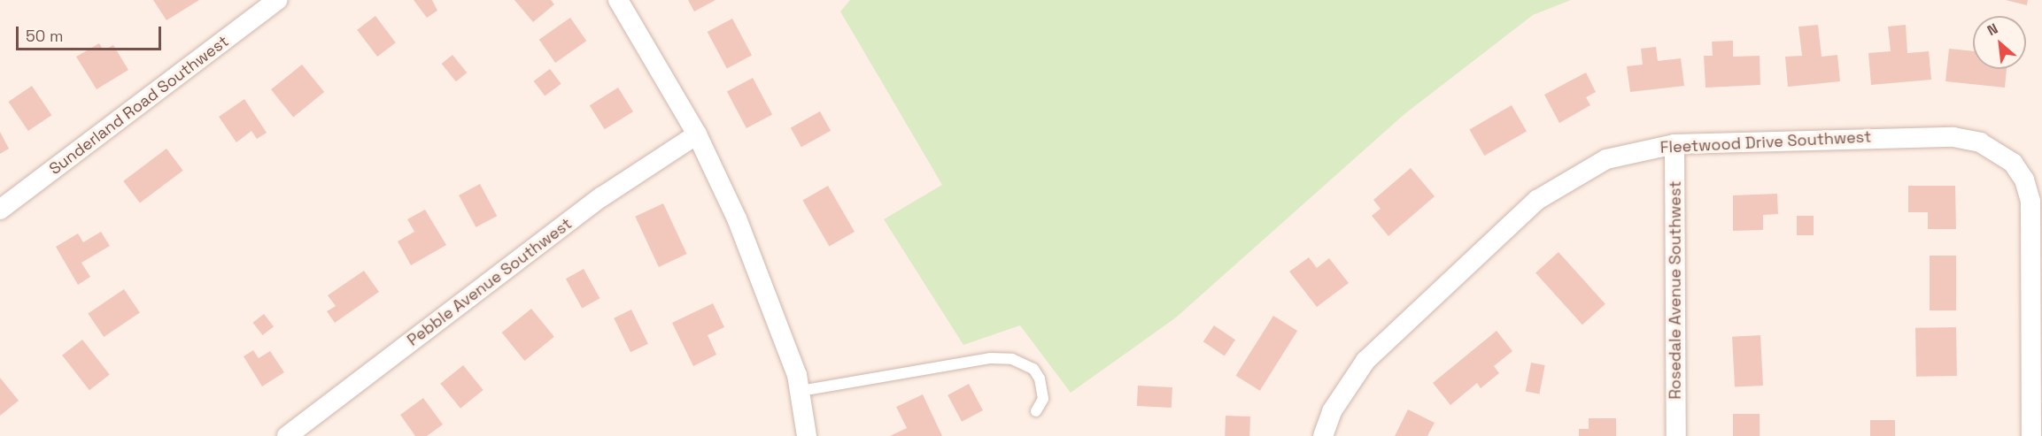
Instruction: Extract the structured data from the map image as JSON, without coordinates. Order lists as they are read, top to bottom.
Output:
{
  "streets": {
    "street": [
      "Sunderland Road Southwest",
      "Fleetwood Drive Southwest",
      "Pebble Avenue Southwest",
      "Rosedale Avenue Southwest"
    ]
  },
  "crossings": [
    ["Fleetwood Drive Southwest", "Rosedale Avenue Southwest"]
  ],
  "scale_bar": "50 m",
  "north": "top left"
}
